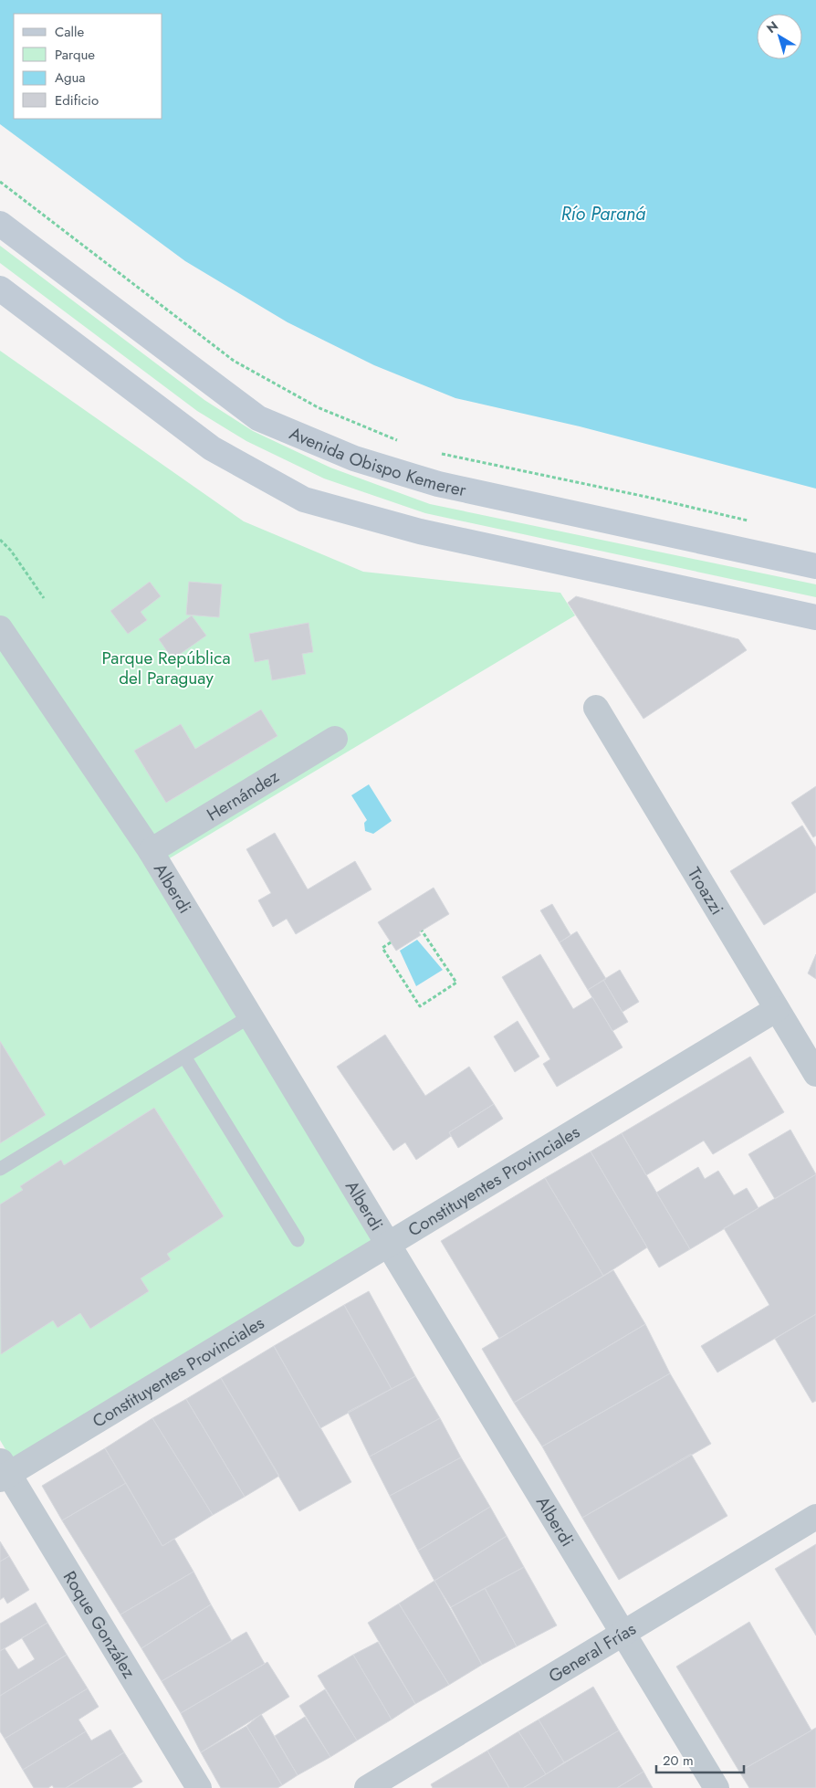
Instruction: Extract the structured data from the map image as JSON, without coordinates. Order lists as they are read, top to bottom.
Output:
{
  "streets": {
    "main road": ["Avenida Obispo Kemerer"],
    "street": [
      "Hernández",
      "Alberdi",
      "Troazzi",
      "Constituyentes Provinciales",
      "Roque González",
      "General Frías"
    ]
  },
  "crossings": [
    ["Hernández", "Alberdi"],
    ["Alberdi", "Constituyentes Provinciales"],
    ["Alberdi", "General Frías"],
    ["Troazzi", "Constituyentes Provinciales"],
    ["Constituyentes Provinciales", "Roque González"]
  ],
  "water": ["Río Paraná"],
  "parks": ["Parque República del Paraguay"],
  "legend": [
    "Calle",
    "Parque",
    "Agua",
    "Edificio"
  ],
  "scale_bar": "20 m",
  "north": "top left"
}
